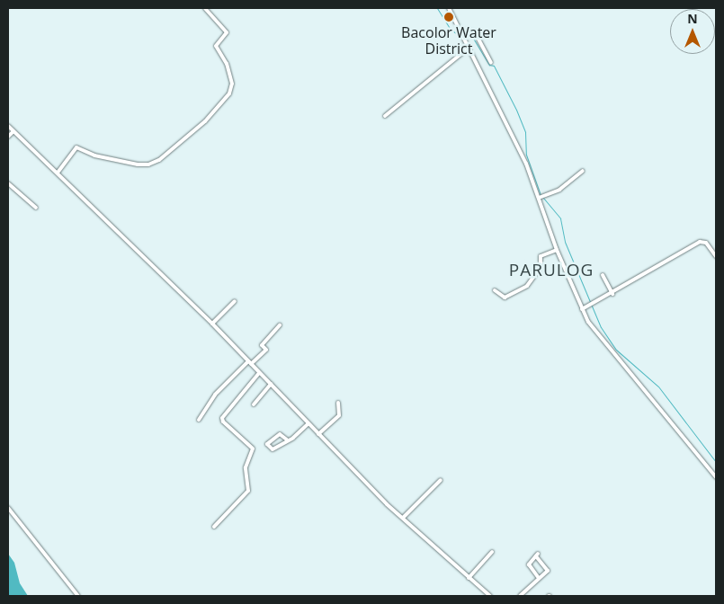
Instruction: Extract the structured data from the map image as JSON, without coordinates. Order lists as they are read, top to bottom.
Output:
{
  "districts": ["PARULOG"],
  "places": ["Bacolor Water District"],
  "north": "top"
}
